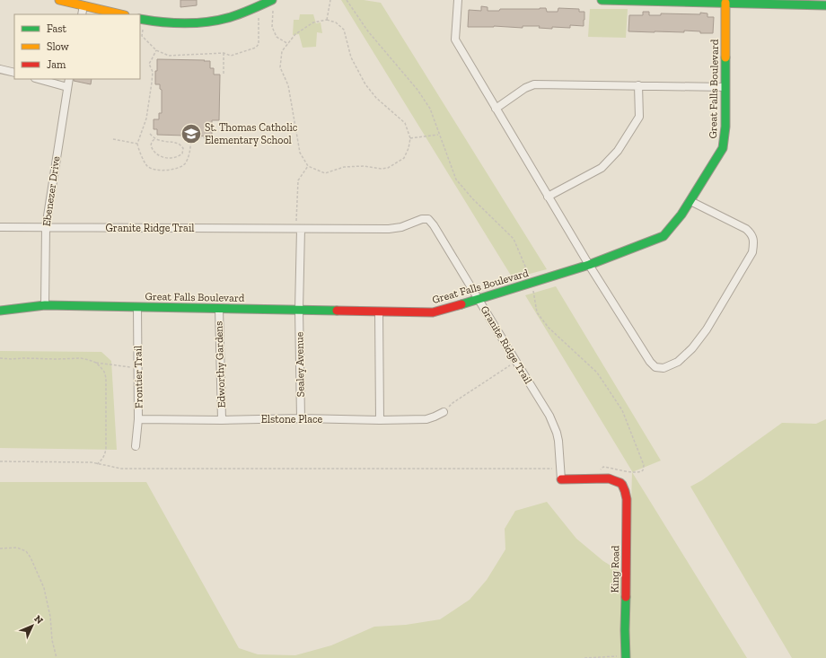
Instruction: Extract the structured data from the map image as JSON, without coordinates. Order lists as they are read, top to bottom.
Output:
{
  "streets": {
    "street": [
      "Great Falls Boulevard",
      "Ebenezer Drive",
      "Granite Ridge Trail",
      "Edworthy Gardens",
      "Sealey Avenue",
      "Frontier Trail",
      "Elstone Place",
      "King Road"
    ]
  },
  "crossings": [
    ["Great Falls Boulevard", "Ebenezer Drive"],
    ["Great Falls Boulevard", "Granite Ridge Trail"],
    ["Great Falls Boulevard", "Edworthy Gardens"],
    ["Great Falls Boulevard", "Sealey Avenue"],
    ["Great Falls Boulevard", "Frontier Trail"],
    ["Ebenezer Drive", "Granite Ridge Trail"],
    ["Edworthy Gardens", "Elstone Place"],
    ["Sealey Avenue", "Elstone Place"],
    ["Frontier Trail", "Elstone Place"]
  ],
  "places": {
    "school or university": ["St. Thomas Catholic Elementary School"]
  },
  "legend": ["Fast", "Slow", "Jam"],
  "north": "top right"
}
